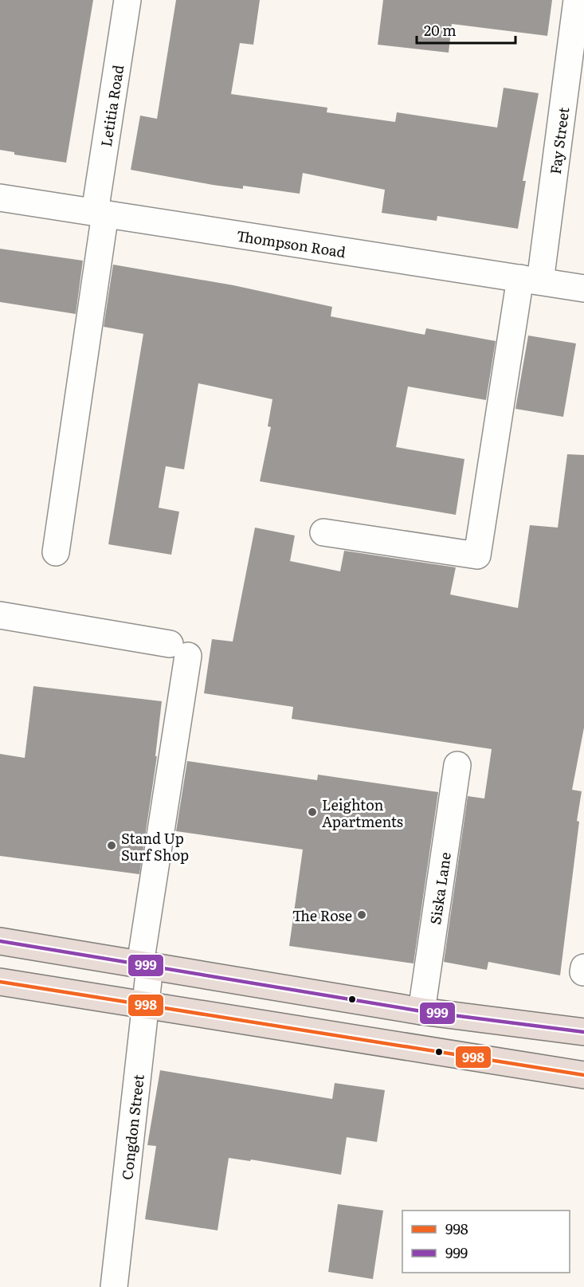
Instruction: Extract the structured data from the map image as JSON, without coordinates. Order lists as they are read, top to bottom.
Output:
{
  "streets": {
    "street": [
      "Letitia Road",
      "Fay Street",
      "Thompson Road",
      "Siska Lane",
      "Congdon Street"
    ]
  },
  "crossings": [
    ["Letitia Road", "Thompson Road"],
    ["Fay Street", "Thompson Road"]
  ],
  "places": ["Leighton Apartments", "Stand Up Surf Shop", "The Rose"],
  "lines": ["transit line 999", "transit line 998"],
  "legend": ["998", "999"],
  "scale_bar": "20 m"
}
